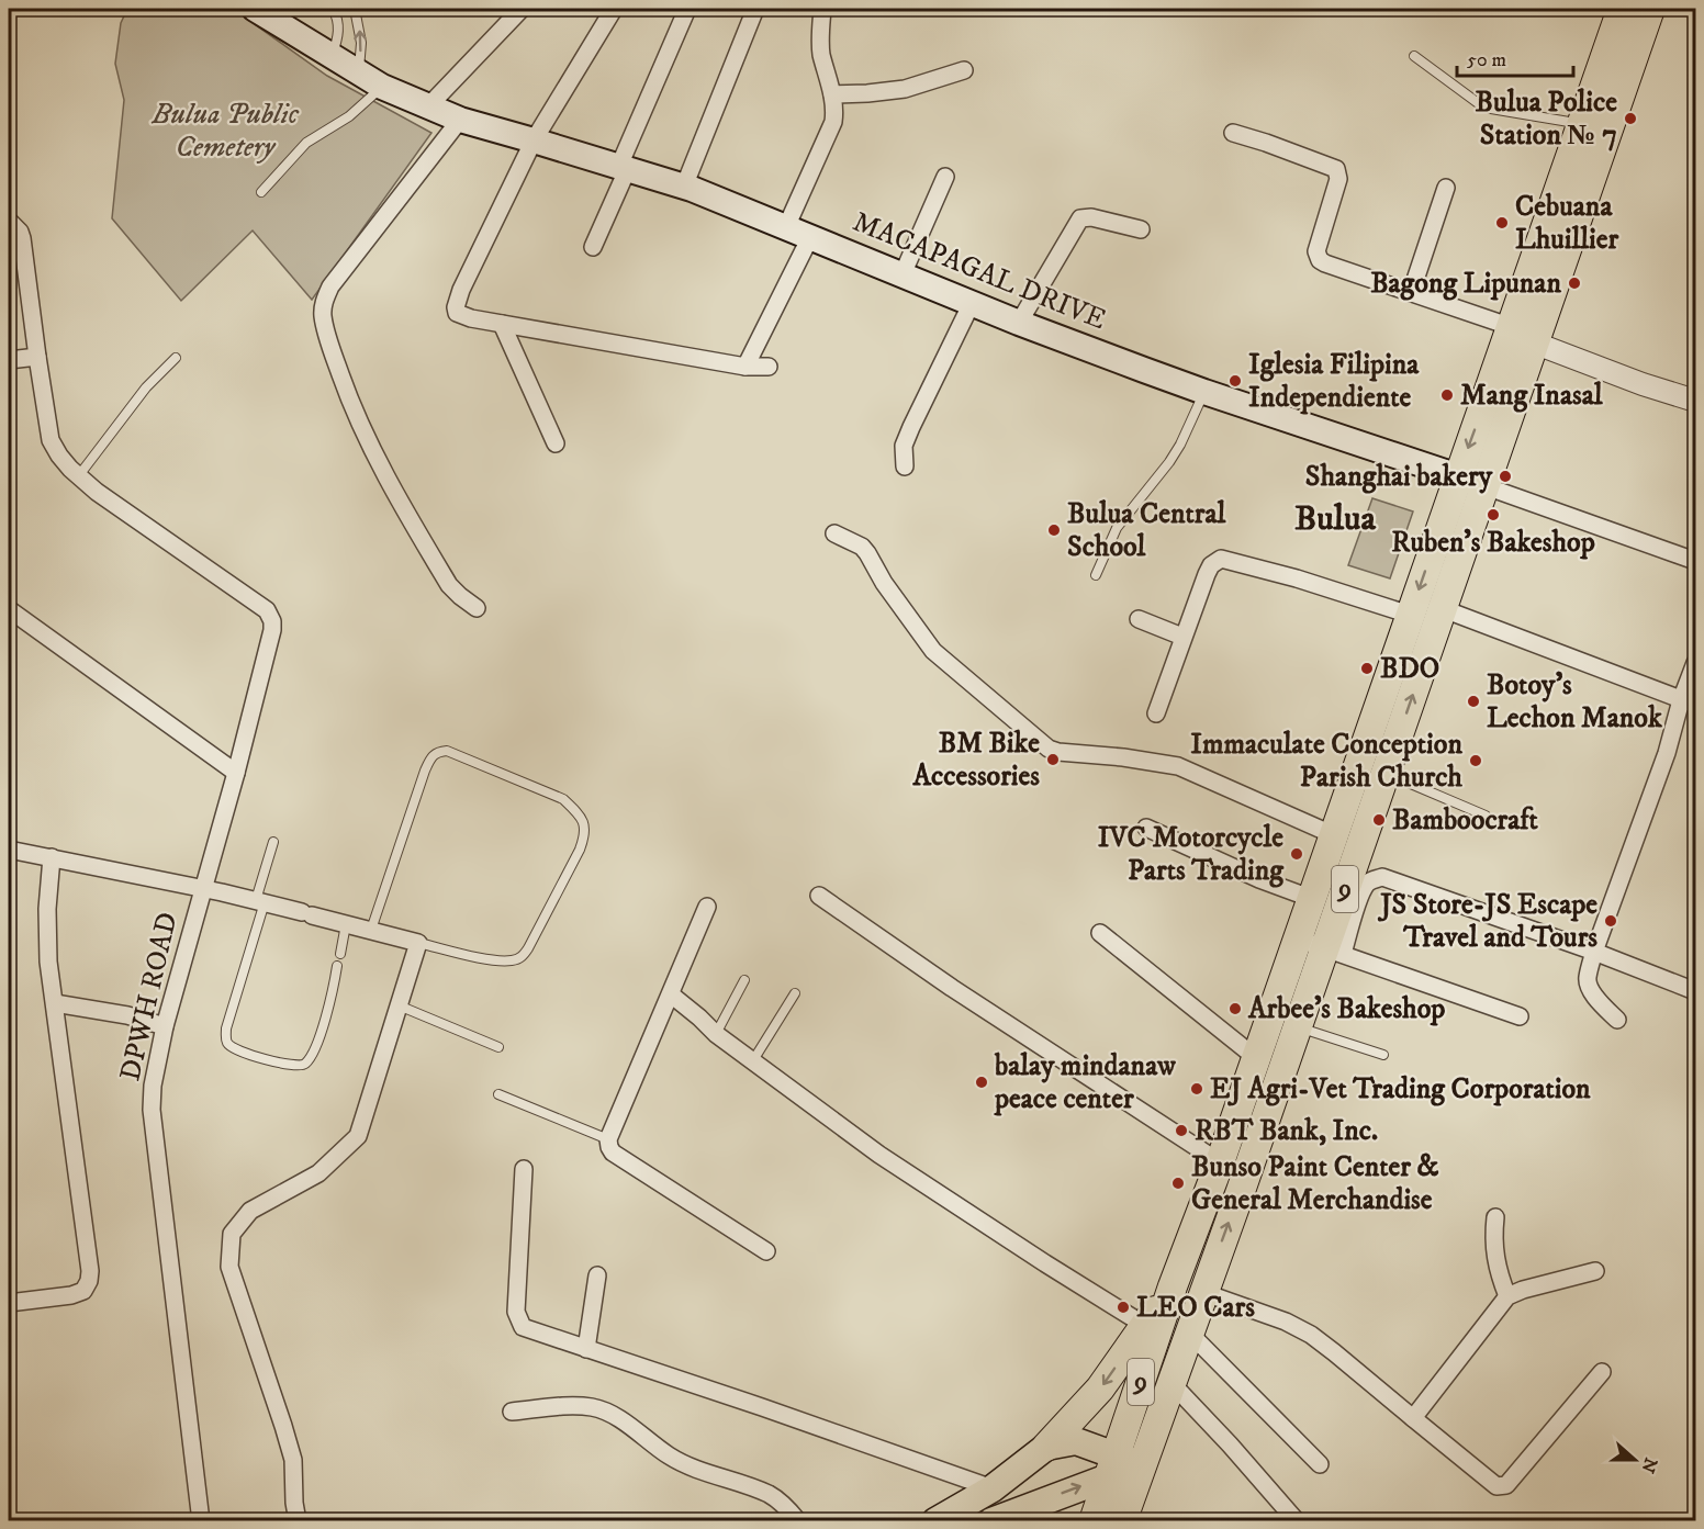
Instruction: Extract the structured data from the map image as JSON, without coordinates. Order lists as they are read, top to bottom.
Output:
{
  "streets": {
    "highway": ["9"],
    "main road": ["MACAPAGAL DRIVE"],
    "street": ["DPWH ROAD"]
  },
  "crossings": [
    ["MACAPAGAL DRIVE", "9"]
  ],
  "districts": ["Bulua"],
  "parks": ["Bulua Public Cemetery"],
  "places": [
    "Bulua Police Station № 7",
    "Cebuana Lhuillier",
    "Bagong Lipunan",
    "Iglesia Filipina Independiente",
    "Mang Inasal",
    "Shanghai bakery",
    "Ruben's Bakeshop",
    "Bulua Central School",
    "BDO",
    "Botoy's Lechon Manok",
    "BM Bike Accessories",
    "Immaculate Conception Parish Church",
    "Bamboocraft",
    "IVC Motorcycle Parts Trading",
    "JS Store-JS Escape Travel and Tours",
    "Arbee’s Bakeshop",
    "balay mindanaw peace center",
    "EJ Agri-Vet Trading Corporation",
    "RBT Bank, Inc.",
    "Bunso Paint Center & General Merchandise",
    "LEO Cars"
  ],
  "scale_bar": "50 m",
  "north": "right"
}
